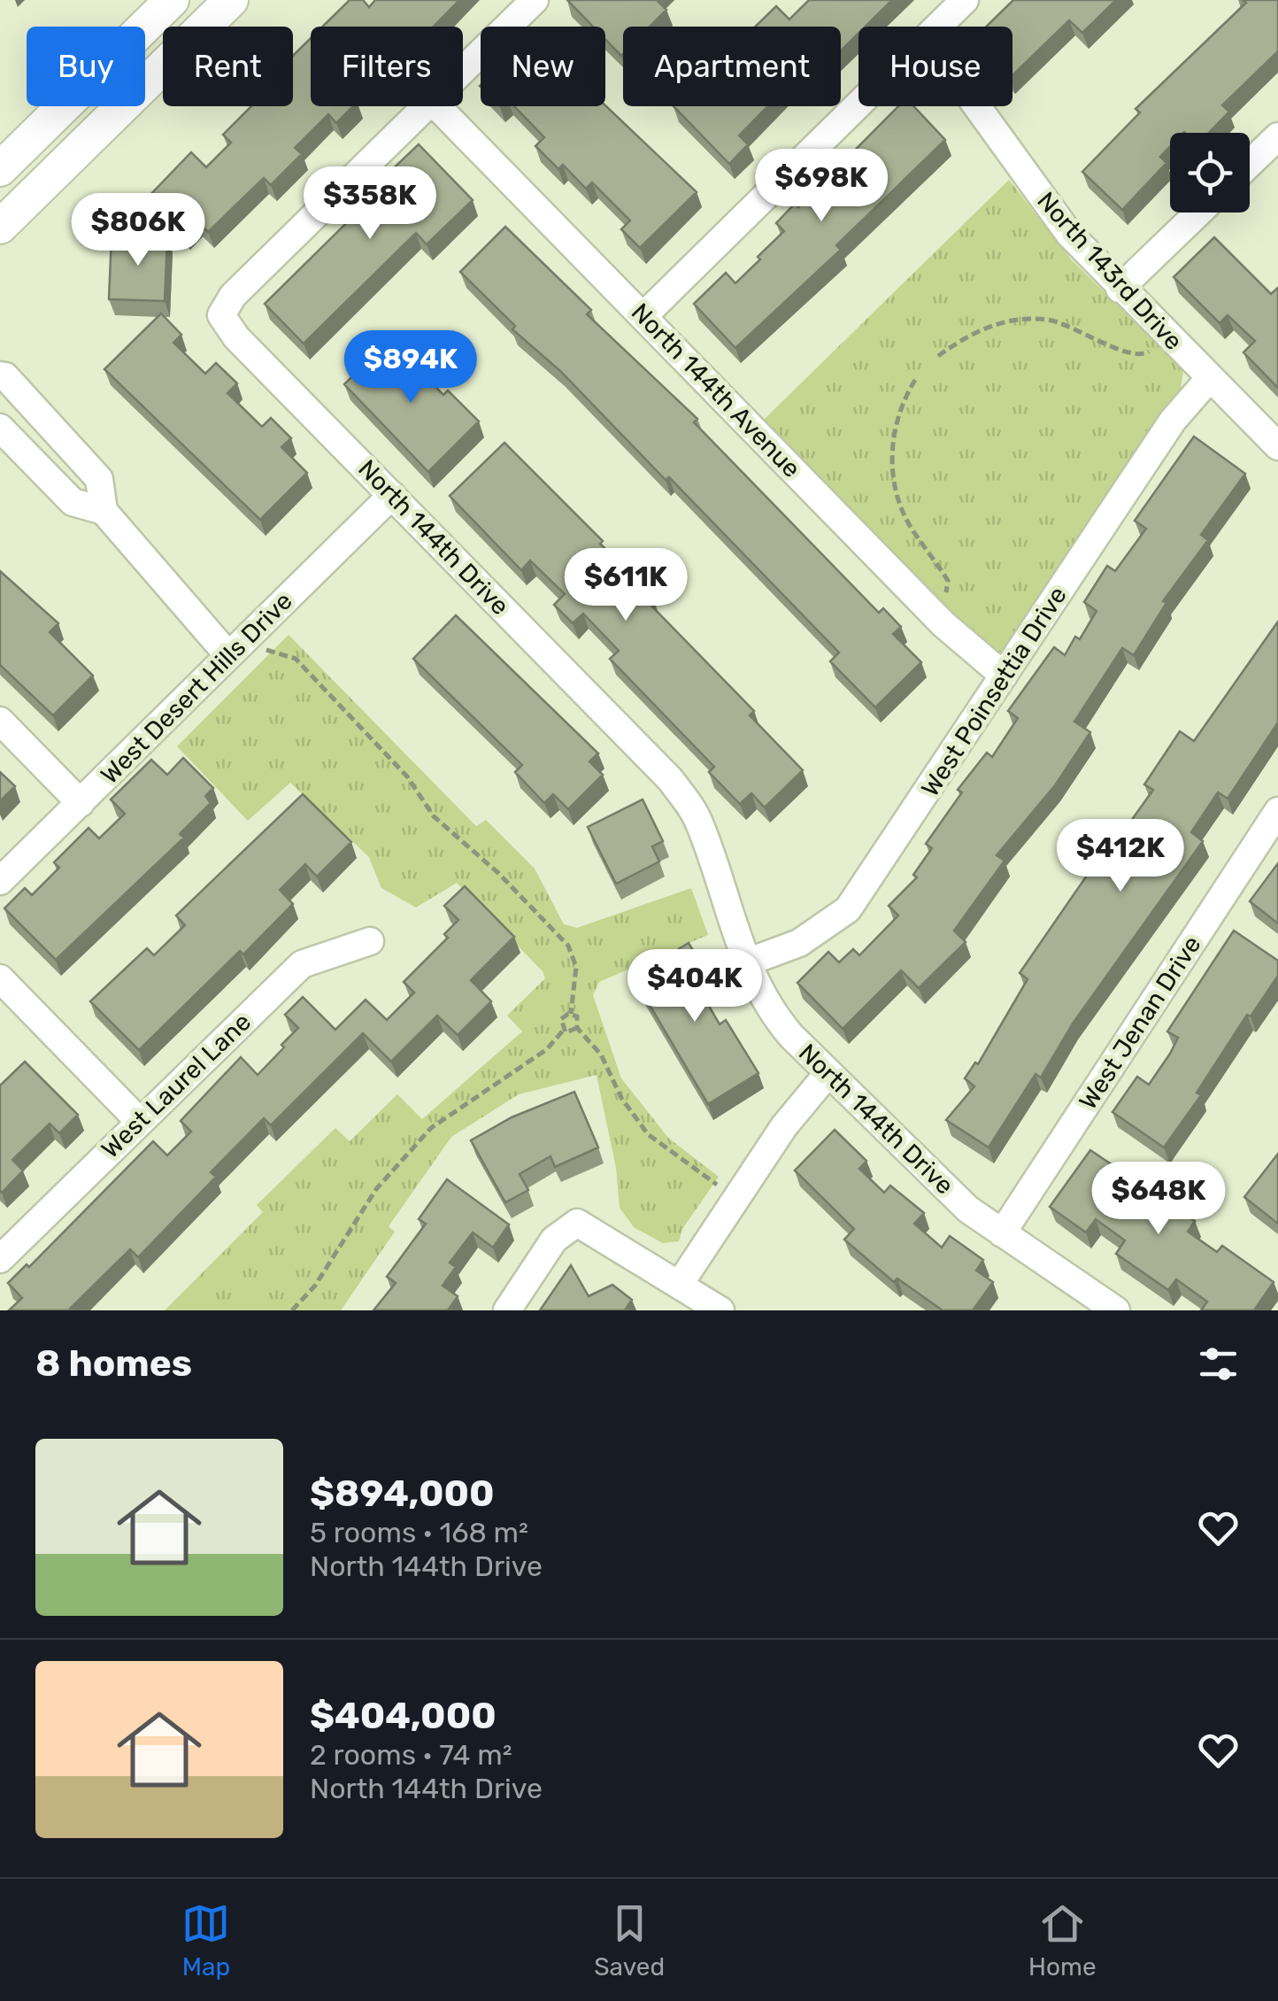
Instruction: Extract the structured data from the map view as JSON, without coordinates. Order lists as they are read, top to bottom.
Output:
{
  "streets": {
    "street": [
      "North 143rd Drive",
      "North 144th Avenue",
      "North 144th Drive",
      "West Desert Hills Drive",
      "West Poinsettia Drive",
      "West Jenan Drive",
      "West Laurel Lane"
    ]
  },
  "crossings": [
    ["North 143rd Drive", "West Poinsettia Drive"],
    ["North 144th Avenue", "West Poinsettia Drive"],
    ["North 144th Drive", "West Desert Hills Drive"],
    ["North 144th Drive", "West Poinsettia Drive"],
    ["North 144th Drive", "West Jenan Drive"]
  ],
  "page": {
    "chip": [
      "Buy",
      "Rent",
      "Filters",
      "New",
      "Apartment",
      "House"
    ],
    "price": [
      "$698K",
      "$358K",
      "$806K",
      "$894K",
      "$611K",
      "$412K",
      "$404K",
      "$648K"
    ],
    "heading": "8 homes",
    "list": [
      {
        "name": "$894,000",
        "note": "5 rooms · 168 m² · North 144th Drive"
      },
      {
        "name": "$404,000",
        "note": "2 rooms · 74 m² · North 144th Drive"
      }
    ],
    "tabs": ["Map", "Saved", "Home"]
  }
}
